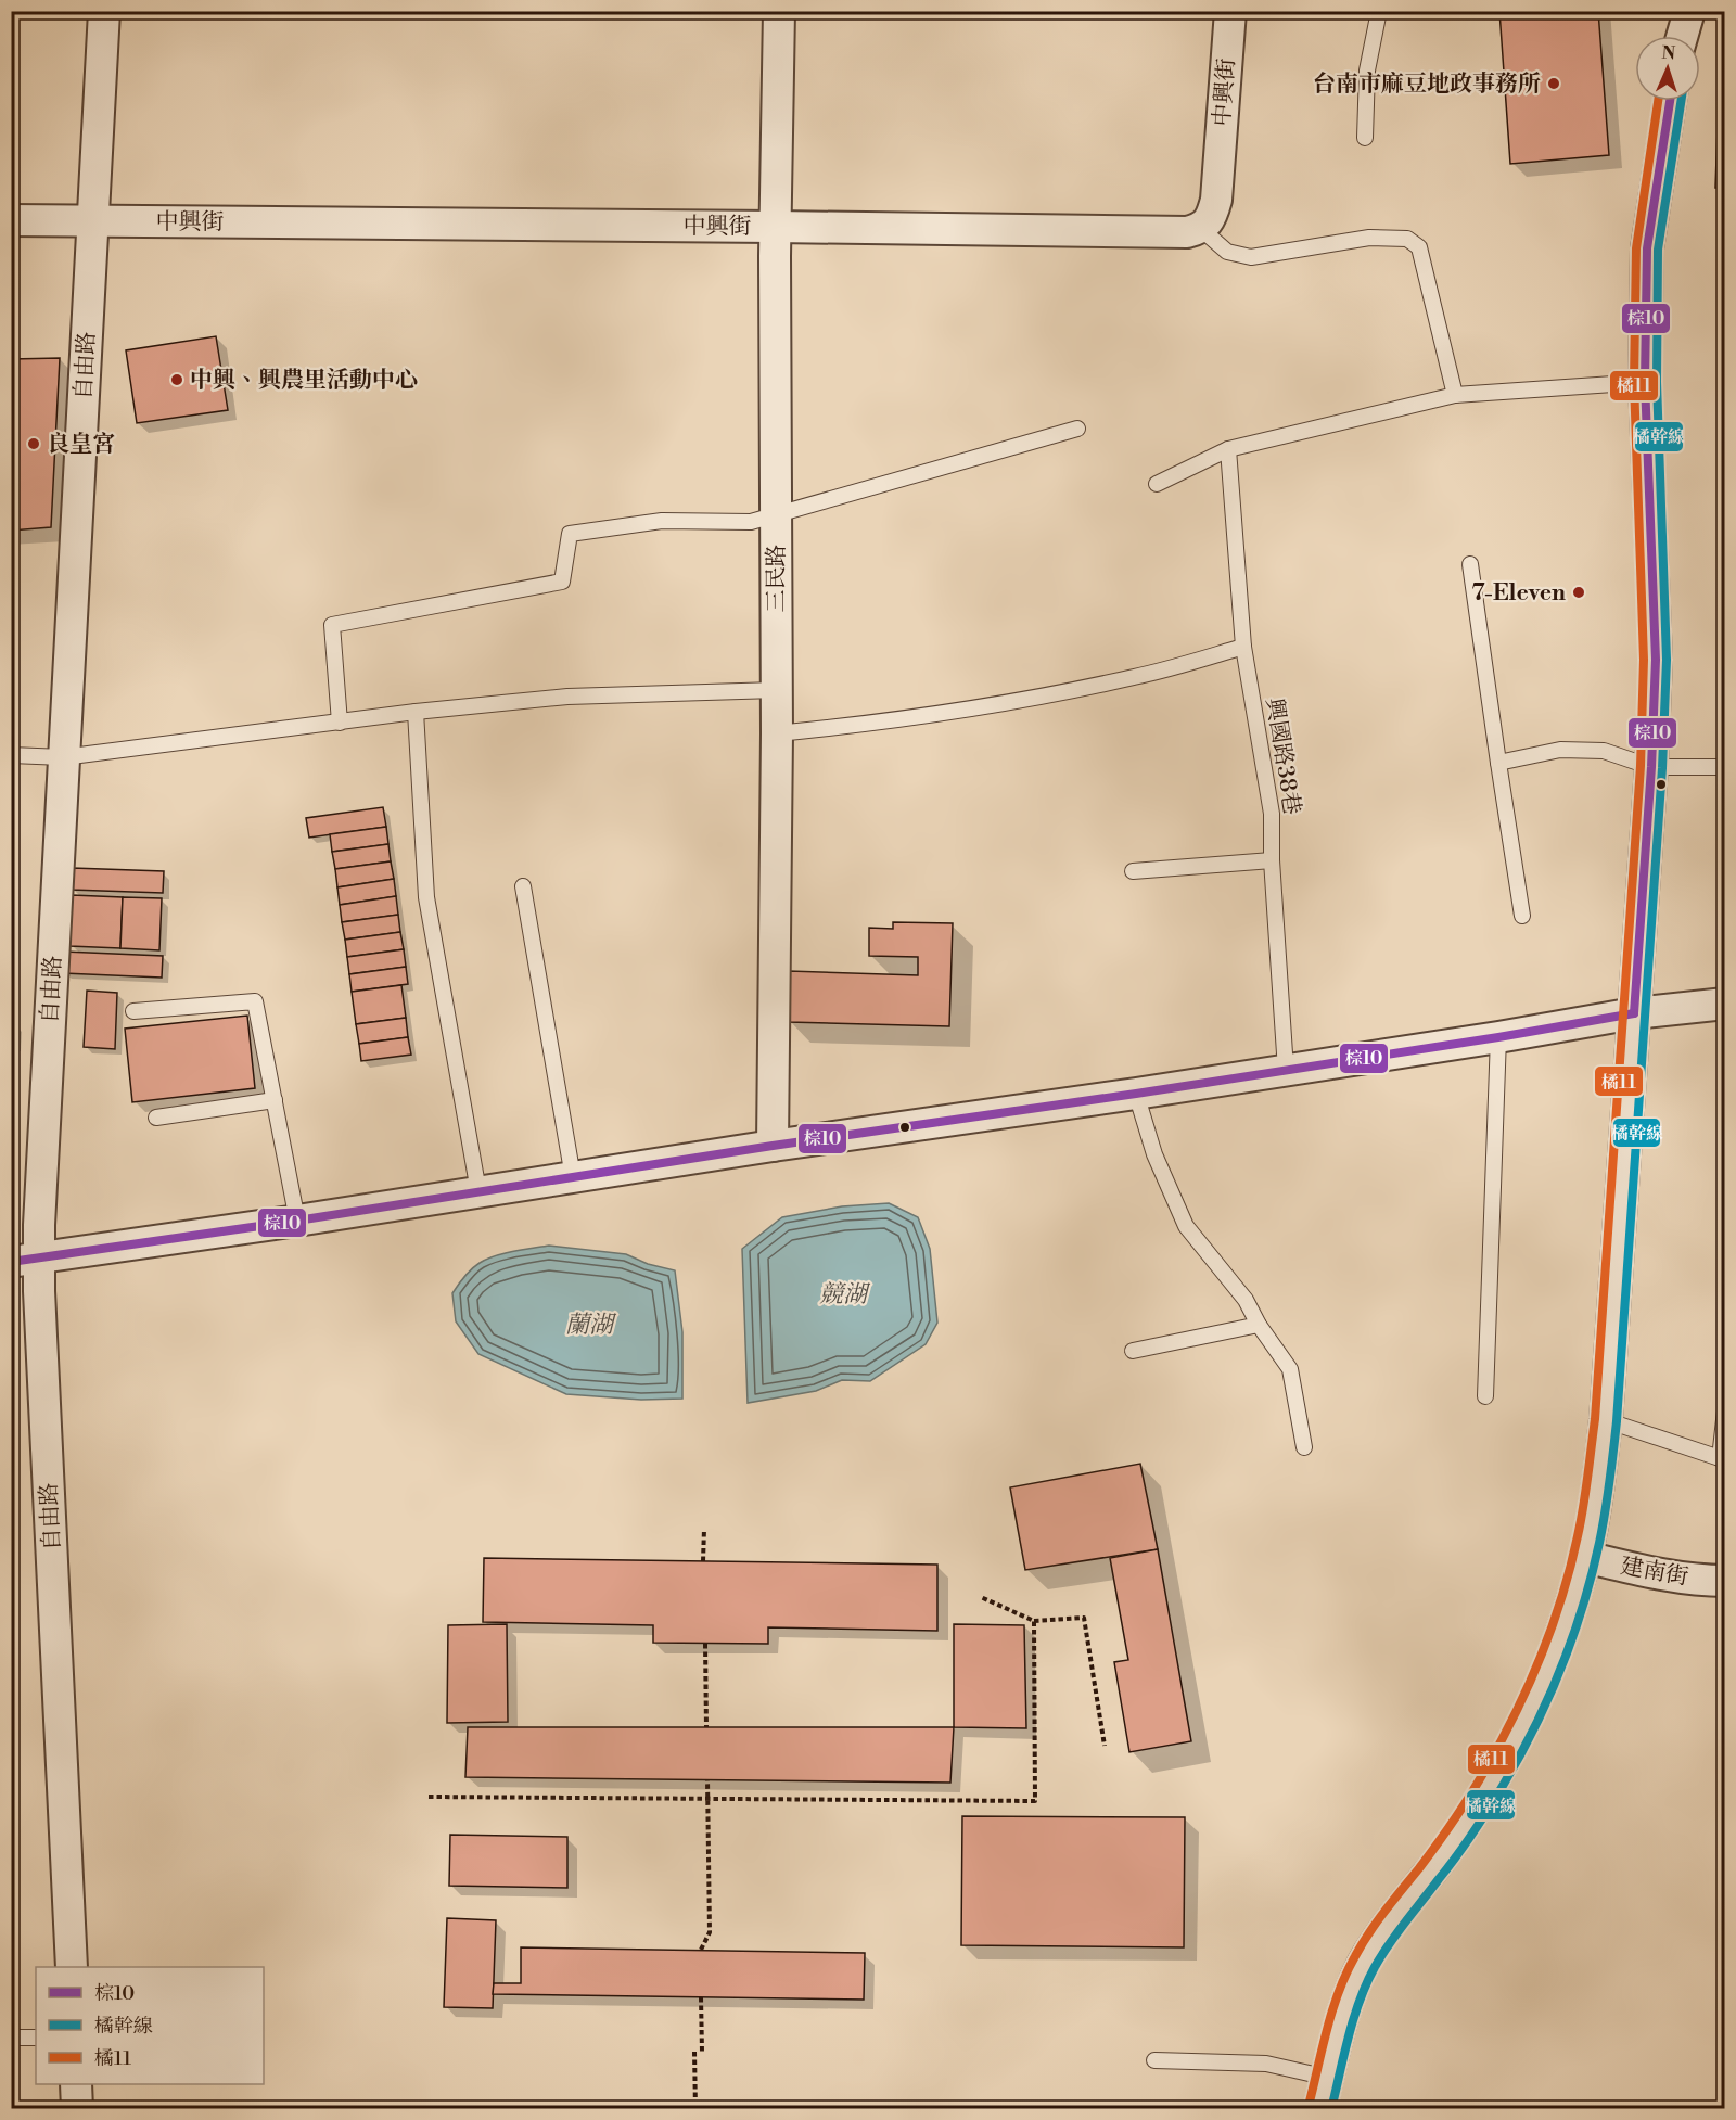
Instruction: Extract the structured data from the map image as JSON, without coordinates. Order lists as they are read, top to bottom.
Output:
{
  "streets": {
    "street": [
      "中興街",
      "自由路",
      "三民路",
      "建南街"
    ],
    "lane": ["興國路38巷"]
  },
  "crossings": [
    ["中興街", "自由路"],
    ["中興街", "三民路"]
  ],
  "water": ["競湖", "蘭湖"],
  "places": [
    "台南市麻豆地政事務所",
    "中興、興農里活動中心",
    "良皇宮",
    "7-Eleven"
  ],
  "lines": ["transit line 棕10", "transit line 橘幹線", "transit line 橘11"],
  "legend": ["棕10", "橘幹線", "橘11"],
  "north": "top"
}
